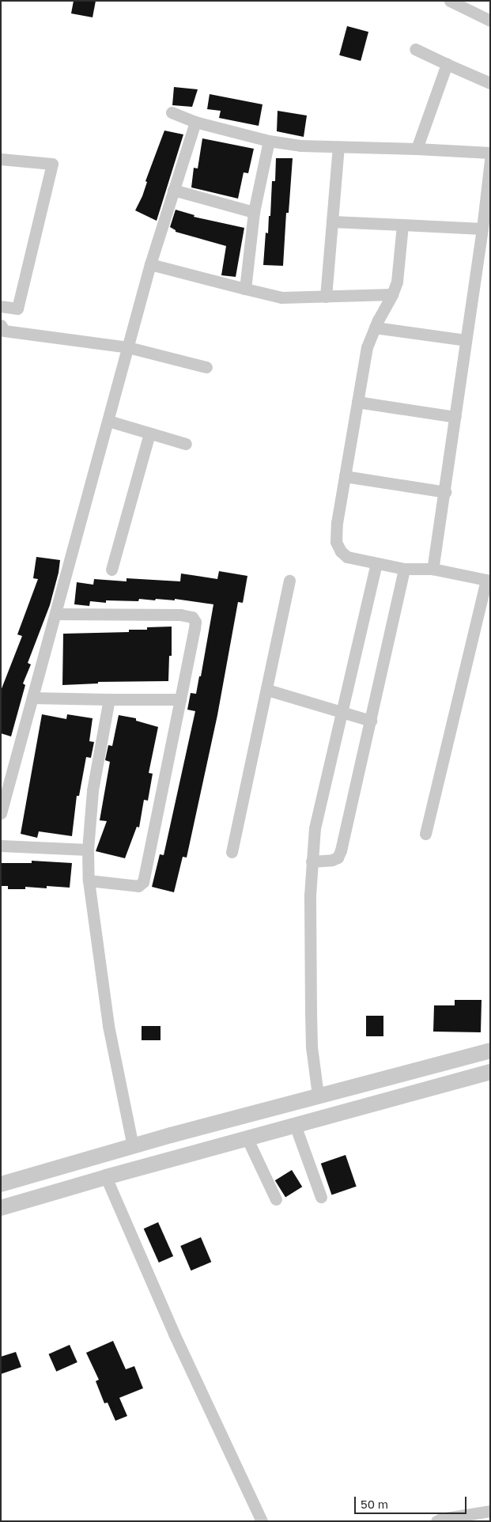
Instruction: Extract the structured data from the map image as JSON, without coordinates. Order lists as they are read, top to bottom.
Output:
{
  "scale_bar": "50 m"
}
